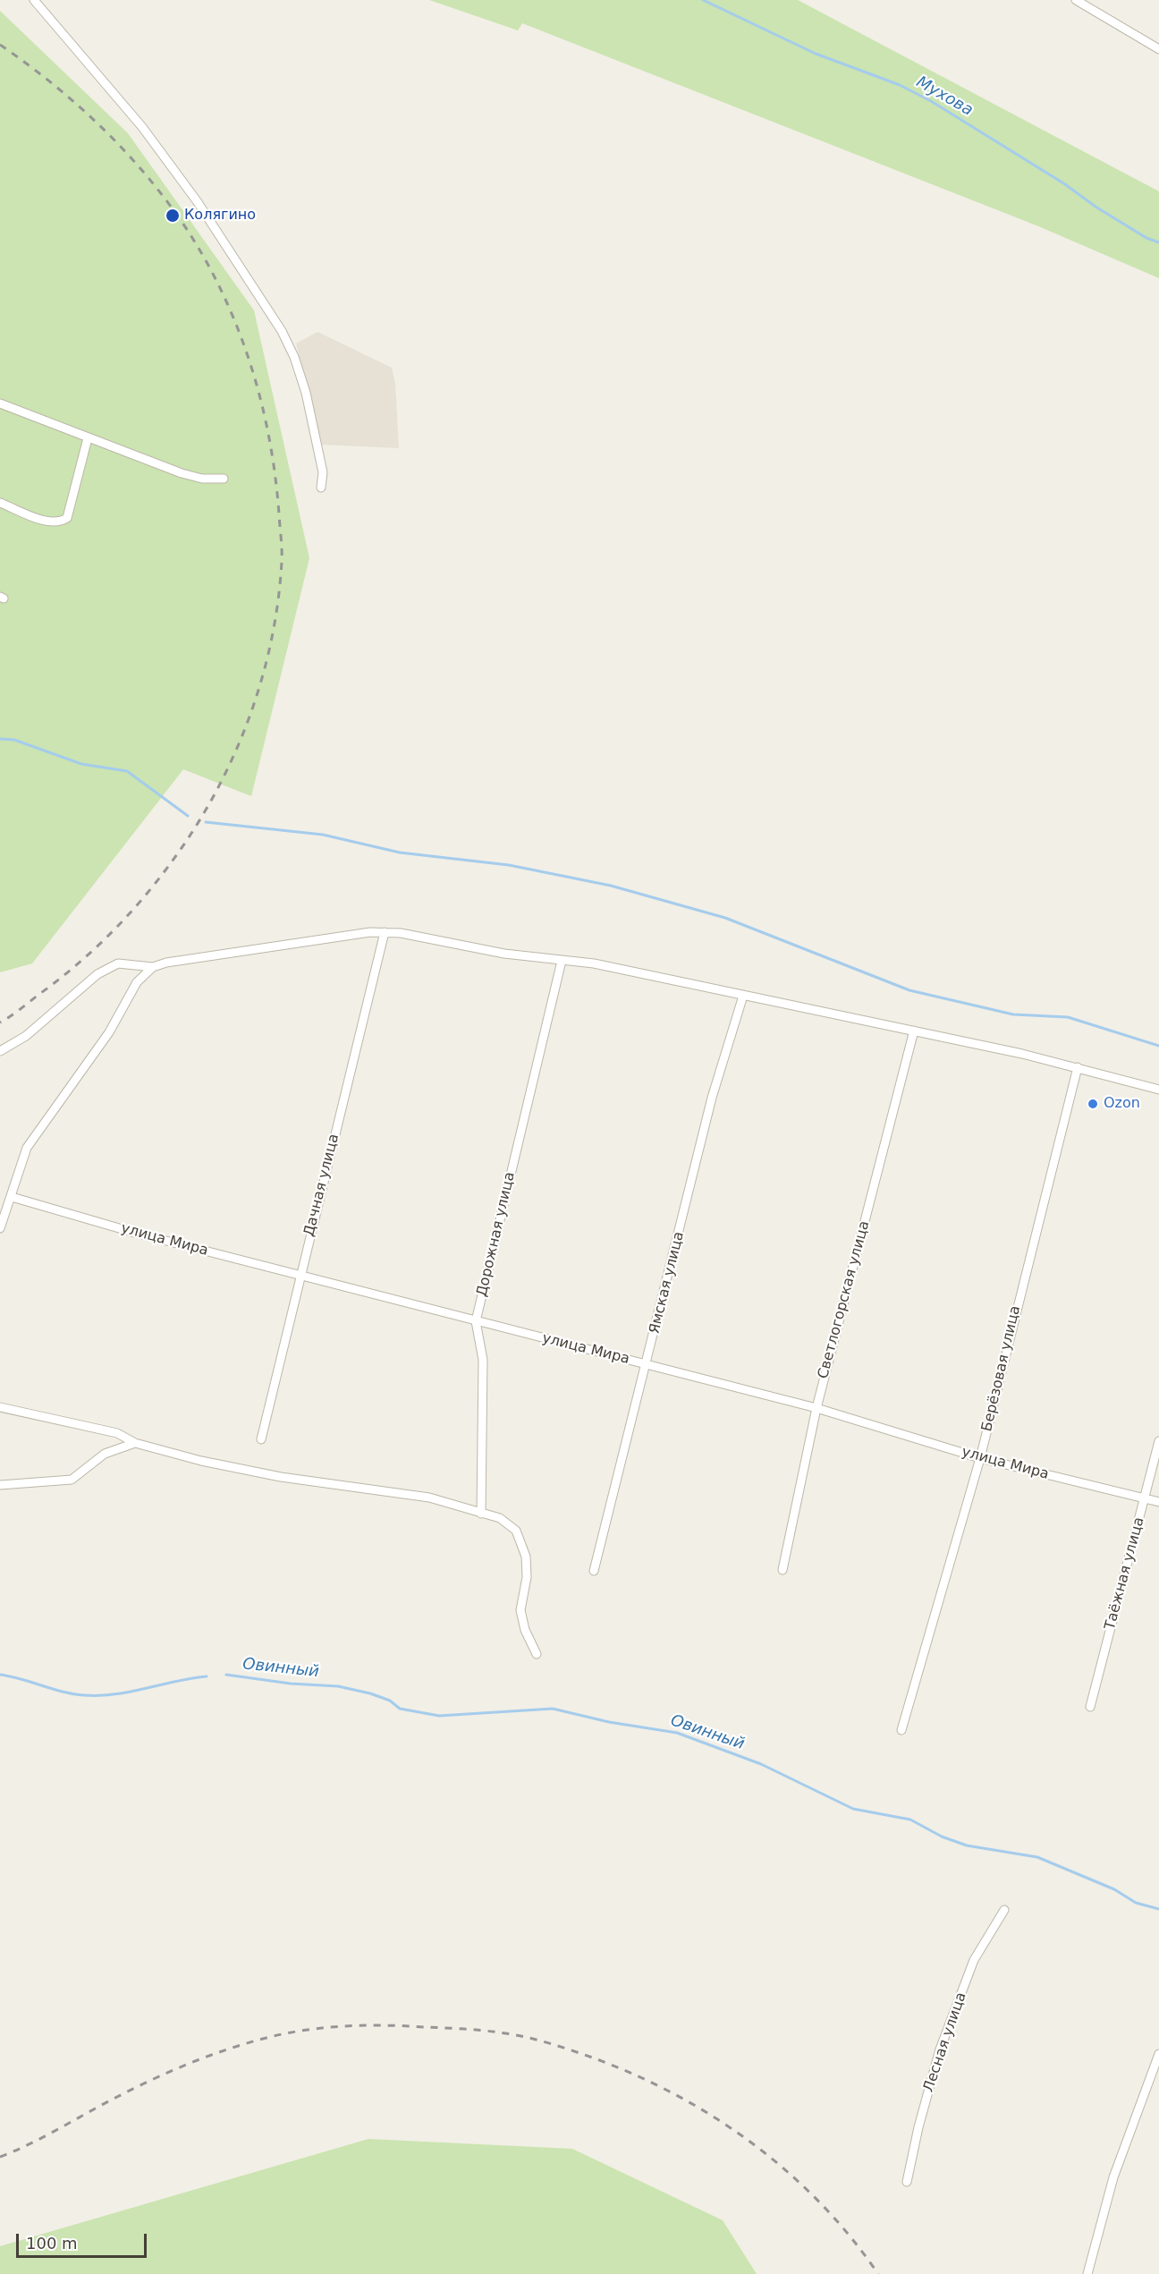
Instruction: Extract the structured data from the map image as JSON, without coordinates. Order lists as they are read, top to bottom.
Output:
{
  "streets": {
    "street": [
      "Дачная улица",
      "Дорожная улица",
      "улица Мира",
      "Ямская улица",
      "Светлогорская улица",
      "Берёзовая улица",
      "Таёжная улица",
      "Лесная улица"
    ]
  },
  "crossings": [
    ["Дачная улица", "улица Мира"],
    ["Дорожная улица", "улица Мира"],
    ["улица Мира", "Ямская улица"],
    ["улица Мира", "Светлогорская улица"],
    ["улица Мира", "Берёзовая улица"],
    ["улица Мира", "Таёжная улица"]
  ],
  "water": ["Мухова", "Овинный"],
  "places": ["Колягино", "Ozon"],
  "scale_bar": "100 m"
}
